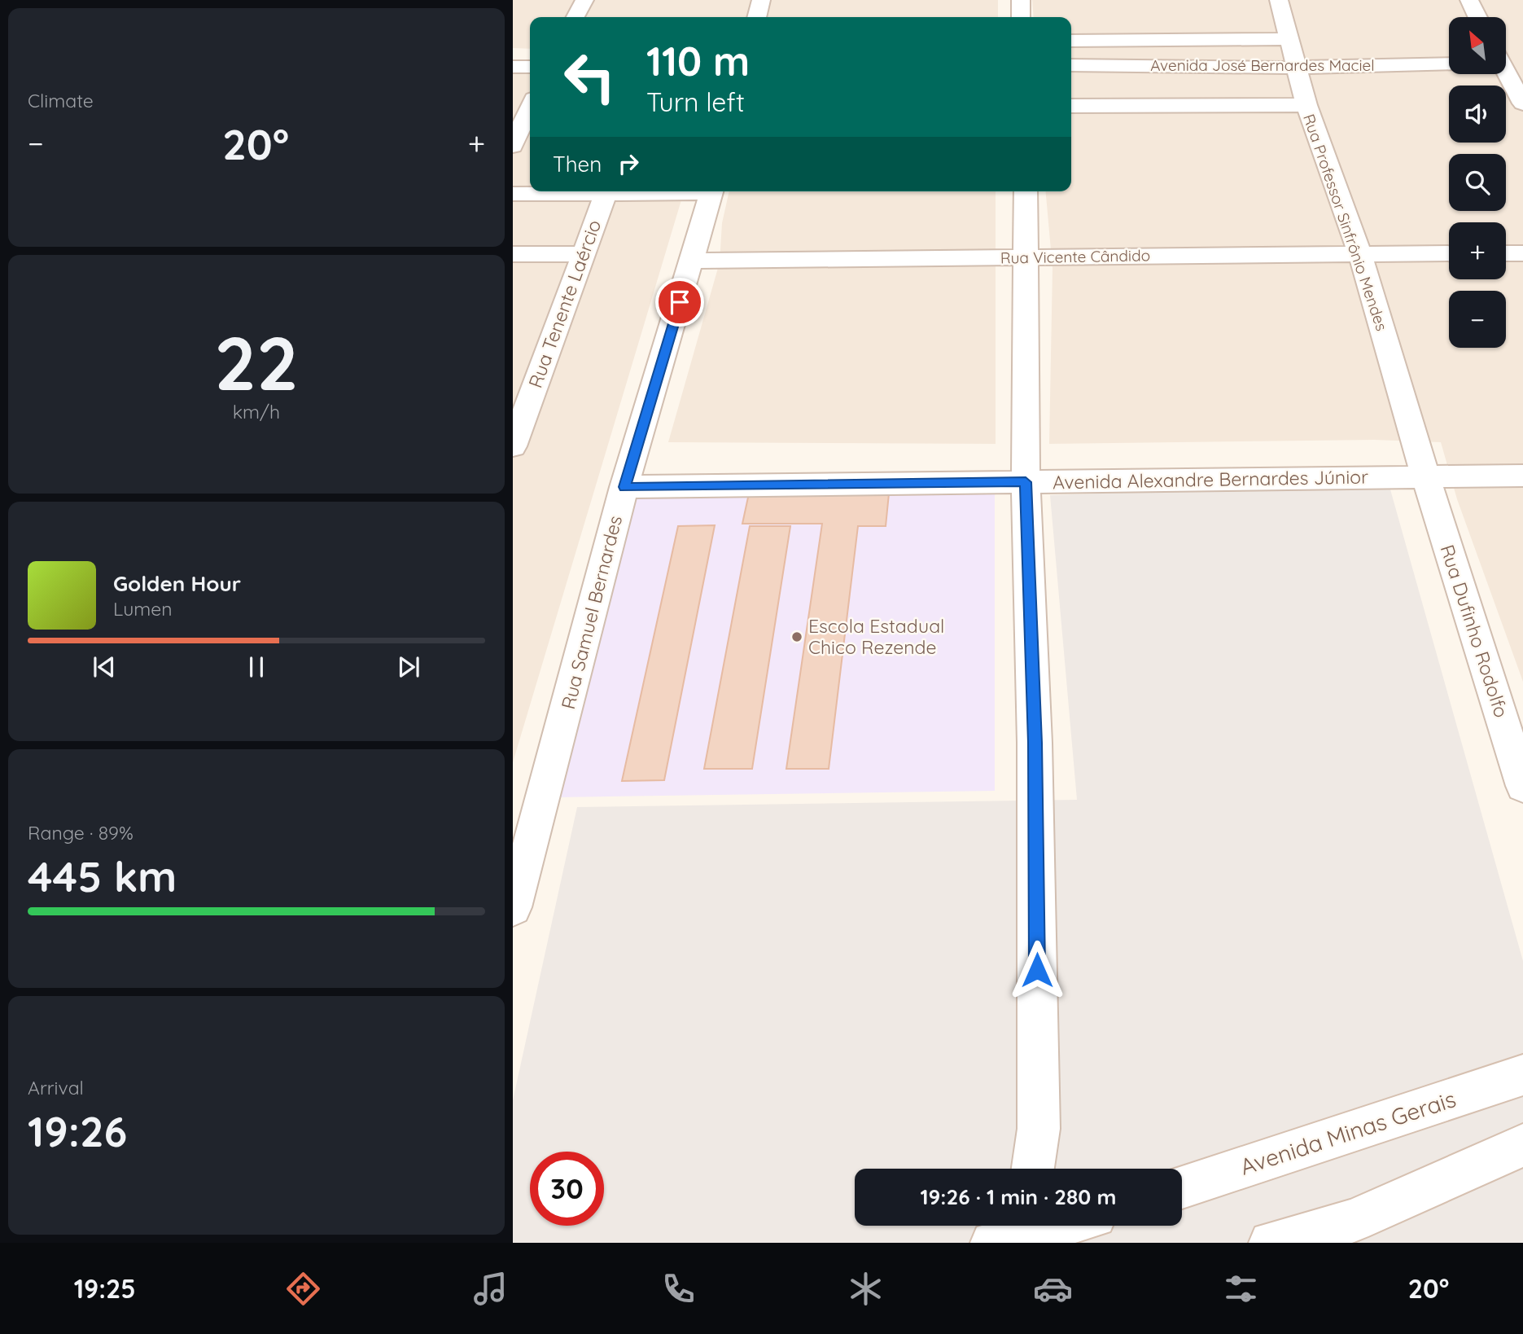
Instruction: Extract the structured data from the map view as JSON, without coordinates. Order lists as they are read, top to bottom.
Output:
{
  "streets": {
    "street": [
      "Avenida José Bernardes Maciel",
      "Rua Professor Sinfrônio Mendes",
      "Rua Vicente Cândido",
      "Rua Tenente Laércio",
      "Avenida Alexandre Bernardes Júnior",
      "Rua Samuel Bernardes",
      "Rua Dufinho Rodolfo",
      "Avenida Minas Gerais"
    ]
  },
  "crossings": [
    ["Avenida José Bernardes Maciel", "Rua Professor Sinfrônio Mendes"],
    ["Rua Professor Sinfrônio Mendes", "Rua Vicente Cândido"],
    ["Rua Professor Sinfrônio Mendes", "Avenida Alexandre Bernardes Júnior"],
    ["Rua Professor Sinfrônio Mendes", "Rua Dufinho Rodolfo"],
    ["Rua Vicente Cândido", "Rua Samuel Bernardes"],
    ["Avenida Alexandre Bernardes Júnior", "Rua Samuel Bernardes"],
    ["Avenida Alexandre Bernardes Júnior", "Rua Dufinho Rodolfo"]
  ],
  "places": ["Escola Estadual Chico Rezende"],
  "north": "top left",
  "page": {
    "tile": [
      "Climate",
      ["22", "km/h"],
      ["Range · 89%", "445 km"],
      ["Arrival", "19:26"]
    ],
    "map_buttons": ["+", "−"],
    "turn": ["110 m", "Turn left"],
    "heat": ["−", "20°", "+"],
    "then": "Then",
    "song": ["Golden Hour", "Lumen"],
    "limit": "30",
    "trip": "19:26 · 1 min · 280 m",
    "tabs": ["19:25", "20°"]
  }
}
